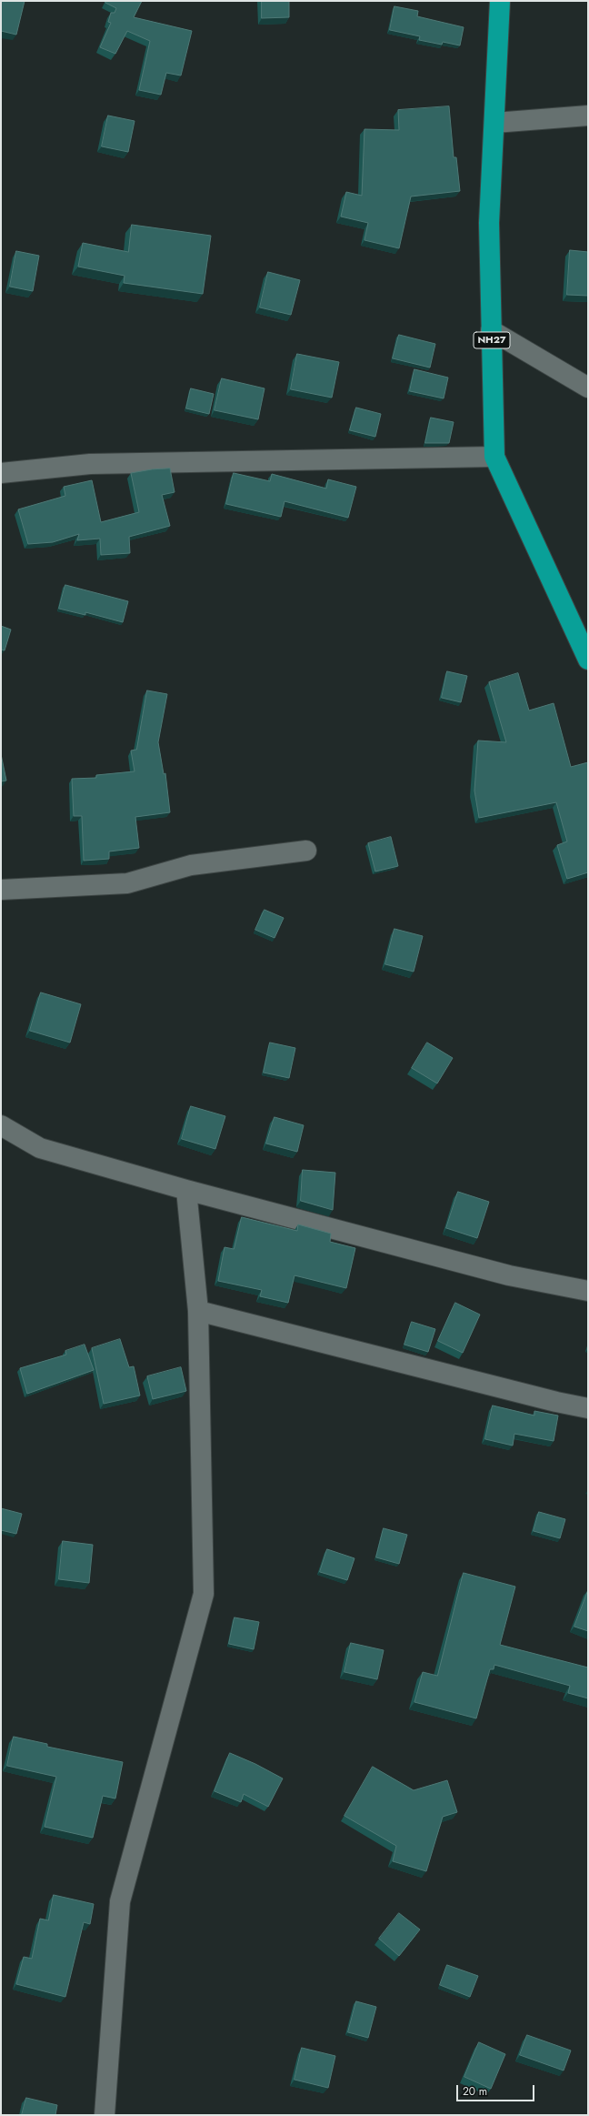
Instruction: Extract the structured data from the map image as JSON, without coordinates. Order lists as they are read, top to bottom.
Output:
{
  "streets": {
    "highway": ["NH27"]
  },
  "scale_bar": "20 m"
}
